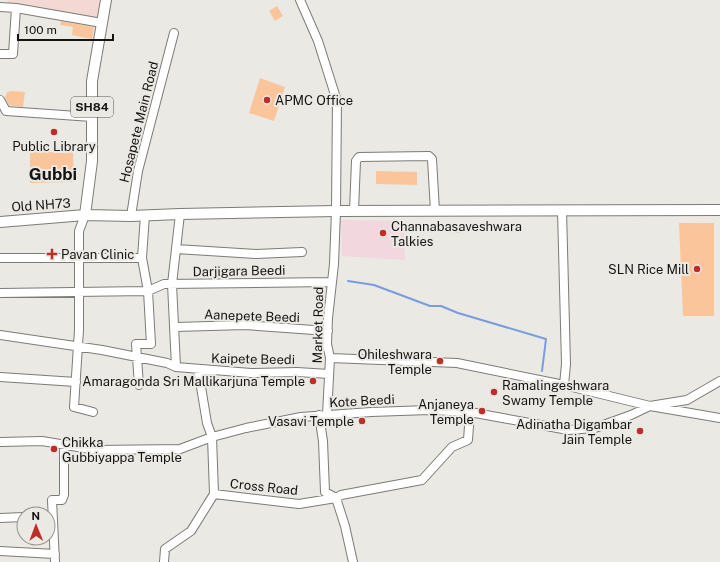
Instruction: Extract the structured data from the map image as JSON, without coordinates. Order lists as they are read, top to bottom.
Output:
{
  "streets": {
    "main road": ["SH84", "Old NH73"],
    "street": [
      "Hosapete Main Road",
      "Darjigara Beedi",
      "Aanepete Beedi",
      "Market Road",
      "Kaipete Beedi",
      "Kote Beedi",
      "Cross Road"
    ]
  },
  "crossings": [
    ["SH84", "Old NH73"],
    ["Hosapete Main Road", "Old NH73"],
    ["Old NH73", "Market Road"],
    ["Darjigara Beedi", "Market Road"],
    ["Aanepete Beedi", "Market Road"],
    ["Market Road", "Kaipete Beedi"],
    ["Market Road", "Kote Beedi"],
    ["Market Road", "Cross Road"],
    ["Kote Beedi", "Cross Road"]
  ],
  "districts": ["Gubbi"],
  "places": {
    "other": [
      "APMC Office",
      "Public Library",
      "Channabasaveshwara Talkies",
      "SLN Rice Mill",
      "Ohileshwara Temple",
      "Amaragonda Sri Mallikarjuna Temple",
      "Ramalingeshwara Swamy Temple",
      "Anjaneya Temple",
      "Vasavi Temple",
      "Adinatha Digambar Jain Temple",
      "Chikka Gubbiyappa Temple"
    ],
    "health": ["Pavan Clinic"]
  },
  "scale_bar": "100 m",
  "north": "top"
}
